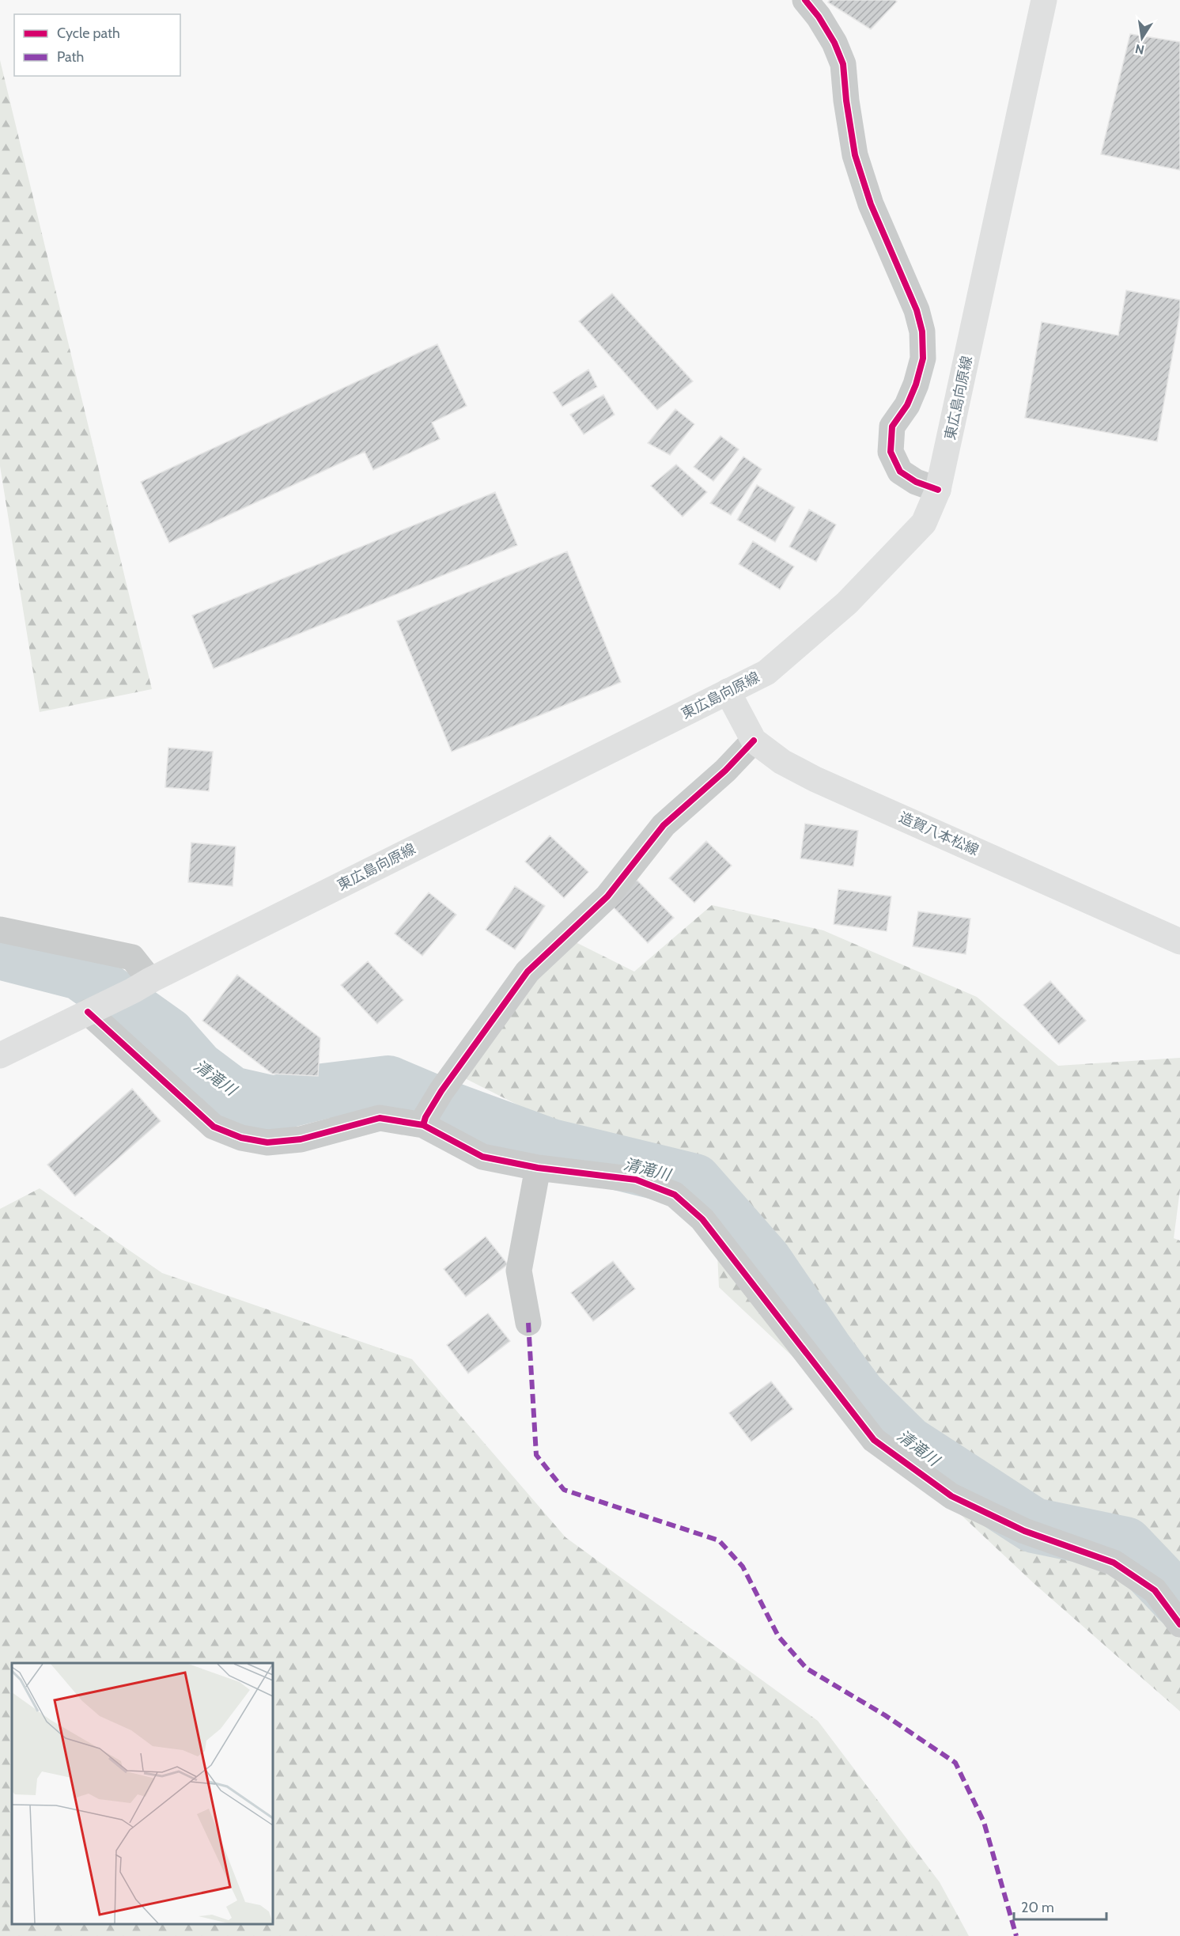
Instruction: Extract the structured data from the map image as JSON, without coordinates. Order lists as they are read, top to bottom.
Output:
{
  "streets": {
    "main road": ["東広島向原線", "造賀八本松線"]
  },
  "crossings": [
    ["東広島向原線", "造賀八本松線"]
  ],
  "water": ["清滝川"],
  "legend": ["Cycle path", "Path"],
  "scale_bar": "20 m",
  "north": "bottom"
}
